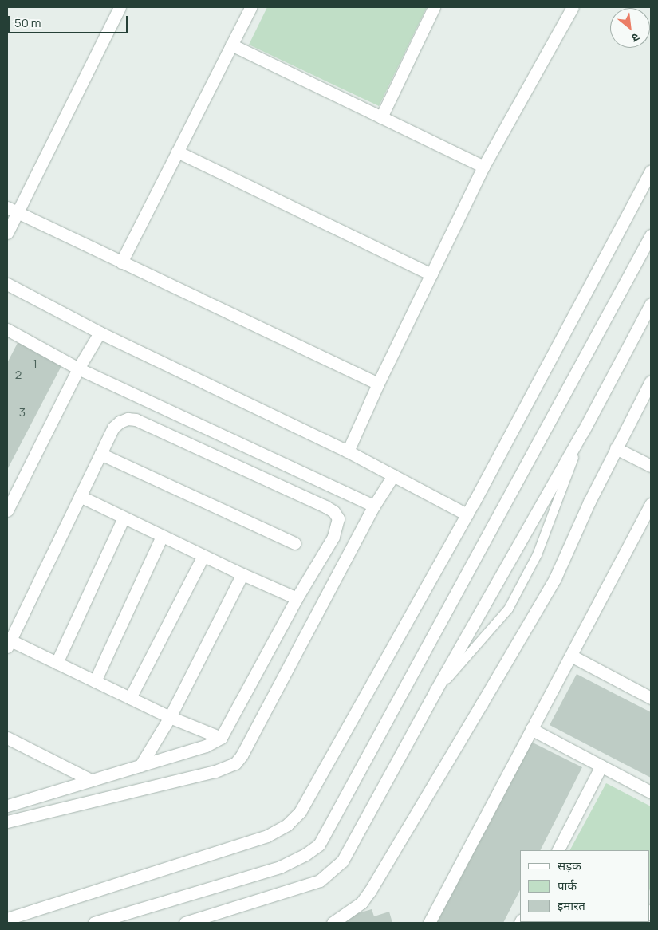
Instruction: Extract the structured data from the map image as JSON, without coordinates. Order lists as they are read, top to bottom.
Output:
{
  "house_numbers": ["1", "2", "3"],
  "legend": ["सड़क", "पार्क", "इमारत"],
  "scale_bar": "50 m",
  "north": "bottom right"
}
